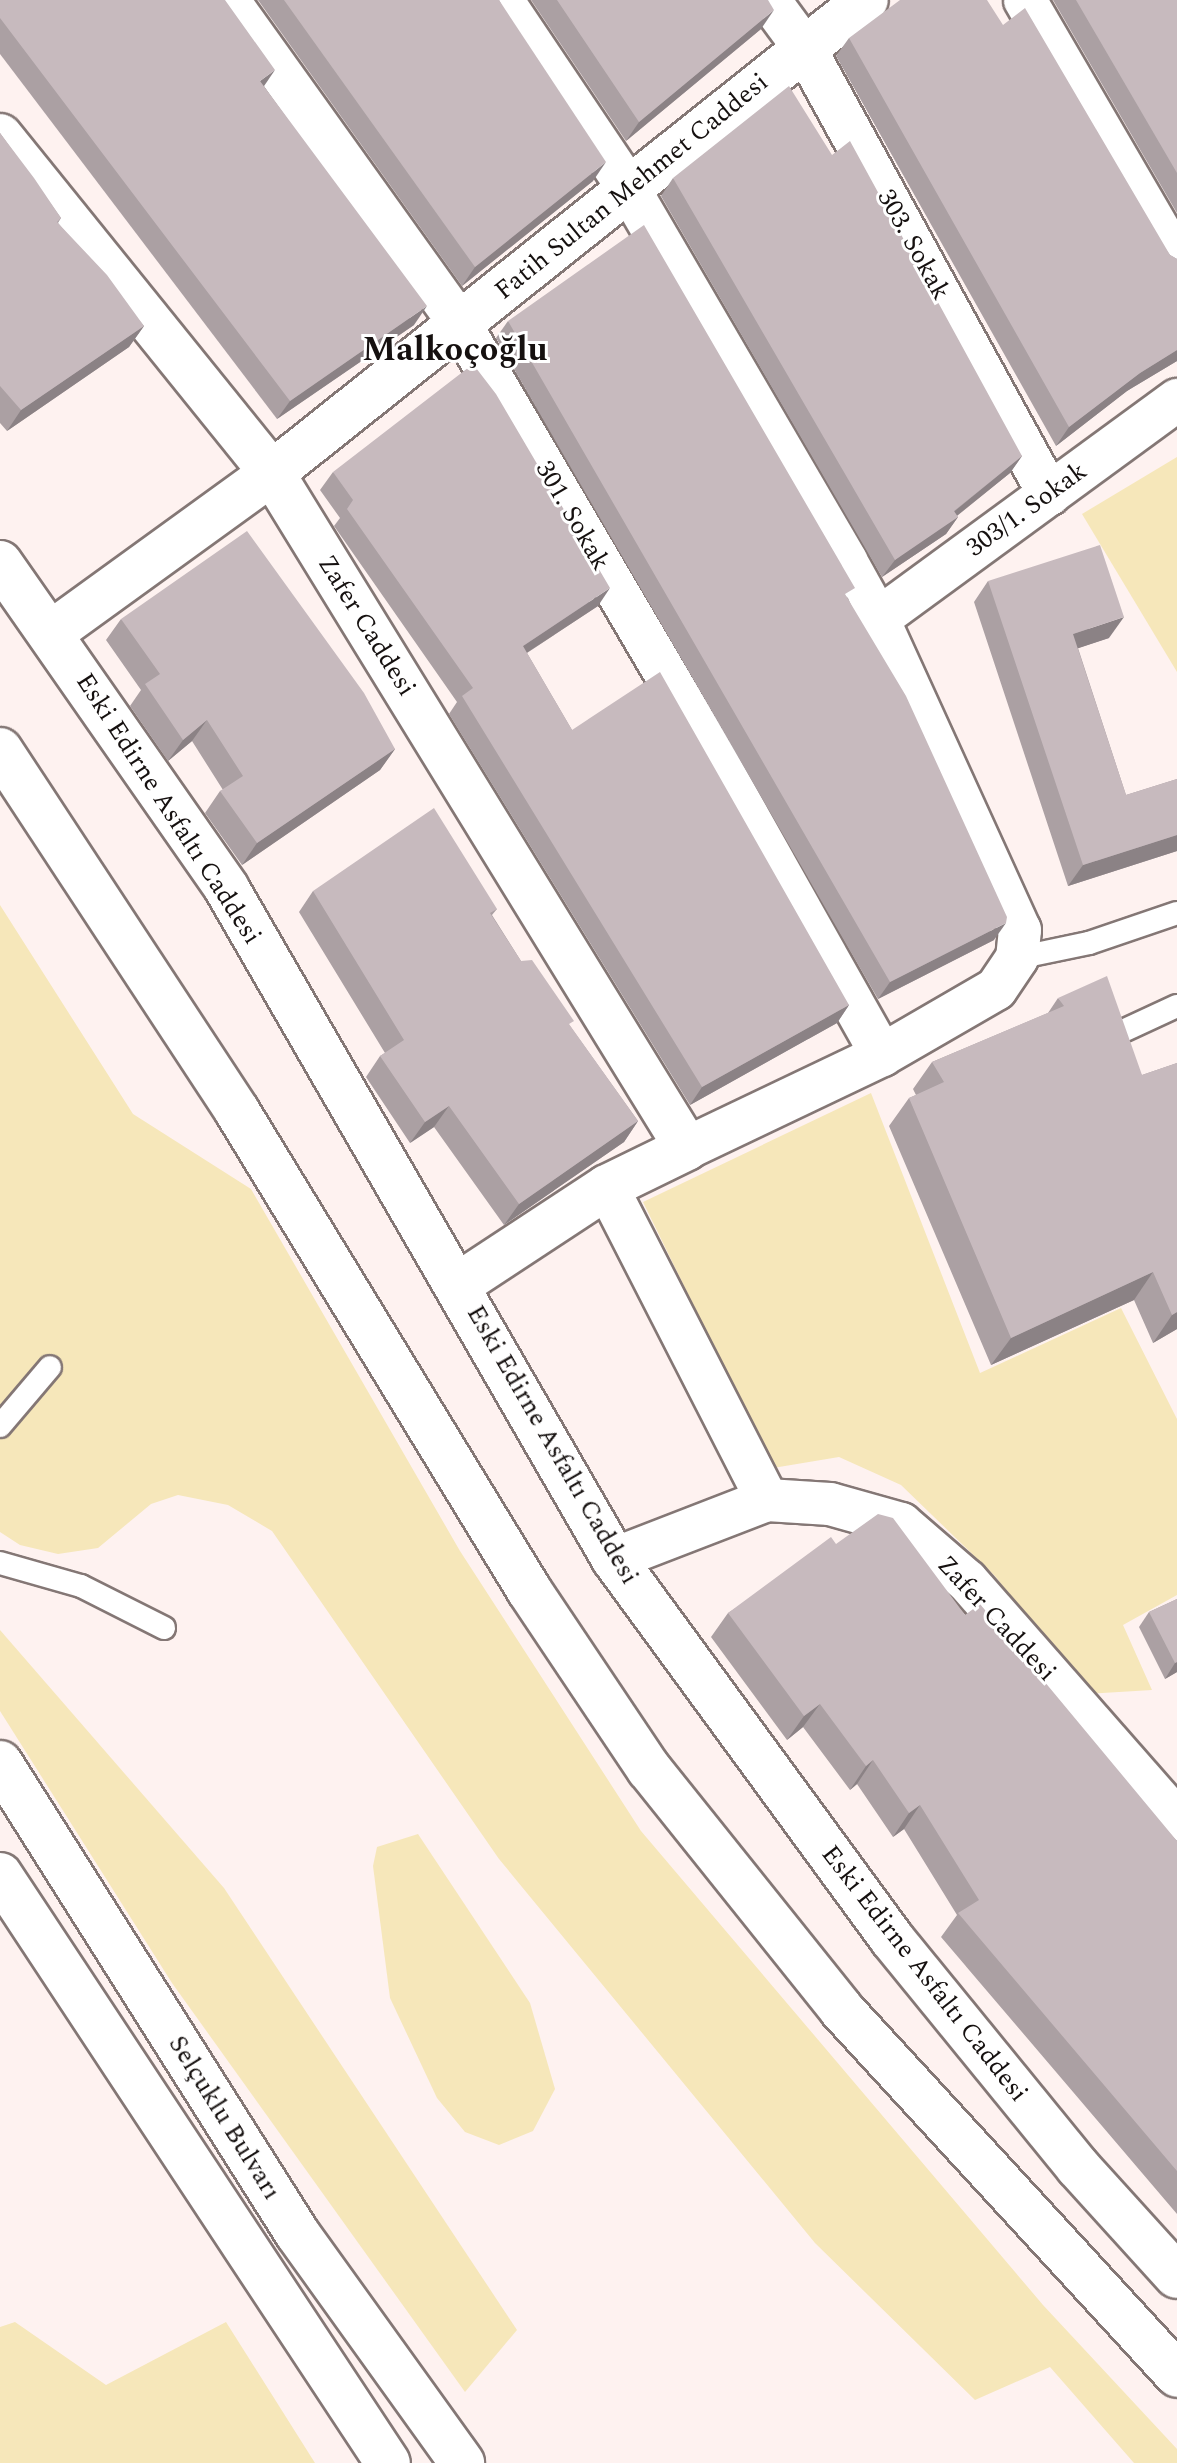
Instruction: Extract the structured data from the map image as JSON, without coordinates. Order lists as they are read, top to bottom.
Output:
{
  "streets": {
    "main road": [
      "Fatih Sultan Mehmet Caddesi",
      "Zafer Caddesi",
      "Eski Edirne Asfaltı Caddesi",
      "Selçuklu Bulvarı"
    ],
    "street": ["303. Sokak", "303/1. Sokak", "301. Sokak"]
  },
  "crossings": [
    ["Fatih Sultan Mehmet Caddesi", "303. Sokak"],
    ["Fatih Sultan Mehmet Caddesi", "301. Sokak"],
    ["Fatih Sultan Mehmet Caddesi", "Zafer Caddesi"],
    ["Fatih Sultan Mehmet Caddesi", "Eski Edirne Asfaltı Caddesi"],
    ["303. Sokak", "303/1. Sokak"],
    ["Zafer Caddesi", "Eski Edirne Asfaltı Caddesi"]
  ],
  "districts": ["Malkoçoğlu"]
}
